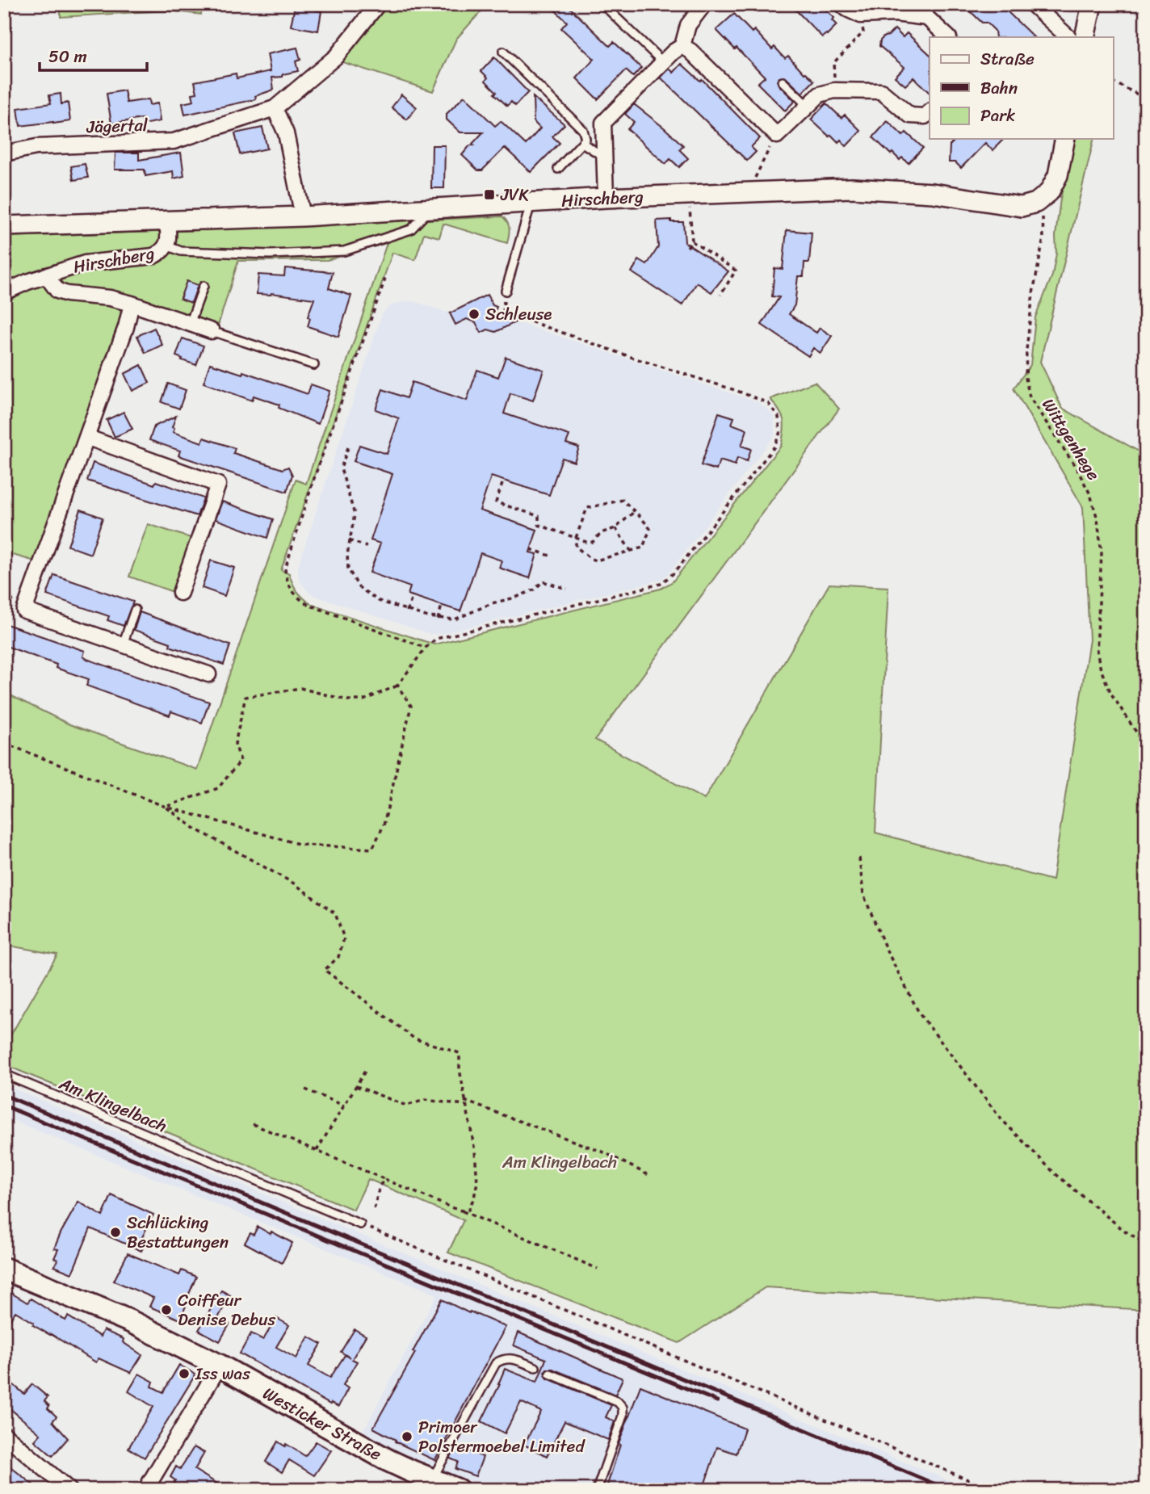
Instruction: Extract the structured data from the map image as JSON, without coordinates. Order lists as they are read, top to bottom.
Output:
{
  "streets": {
    "main road": ["Westicker Straße"],
    "street": ["Jägertal", "Hirschberg"],
    "lane": ["Am Klingelbach"],
    "path": ["Wittgenhege"]
  },
  "crossings": [
    ["Hirschberg", "Wittgenhege"]
  ],
  "parks": ["Am Klingelbach"],
  "places": {
    "transit": ["JVK"],
    "other": [
      "Schleuse",
      "Schlücking Bestattungen",
      "Coiffeur Denise Debus",
      "Iss was",
      "Primoer Polstermoebel Limited"
    ]
  },
  "legend": ["Straße", "Bahn", "Park"],
  "scale_bar": "50 m"
}
